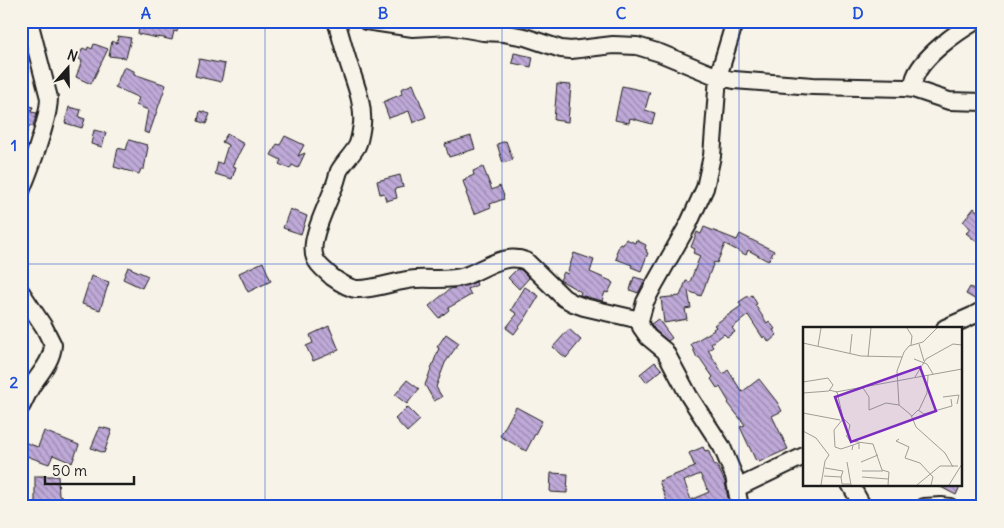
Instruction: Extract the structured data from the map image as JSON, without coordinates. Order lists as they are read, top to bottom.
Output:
{
  "scale_bar": "50 m",
  "north": "top",
  "grid": {
    "columns": [
      "A",
      "B",
      "C",
      "D"
    ],
    "rows": ["1", "2"]
  }
}
